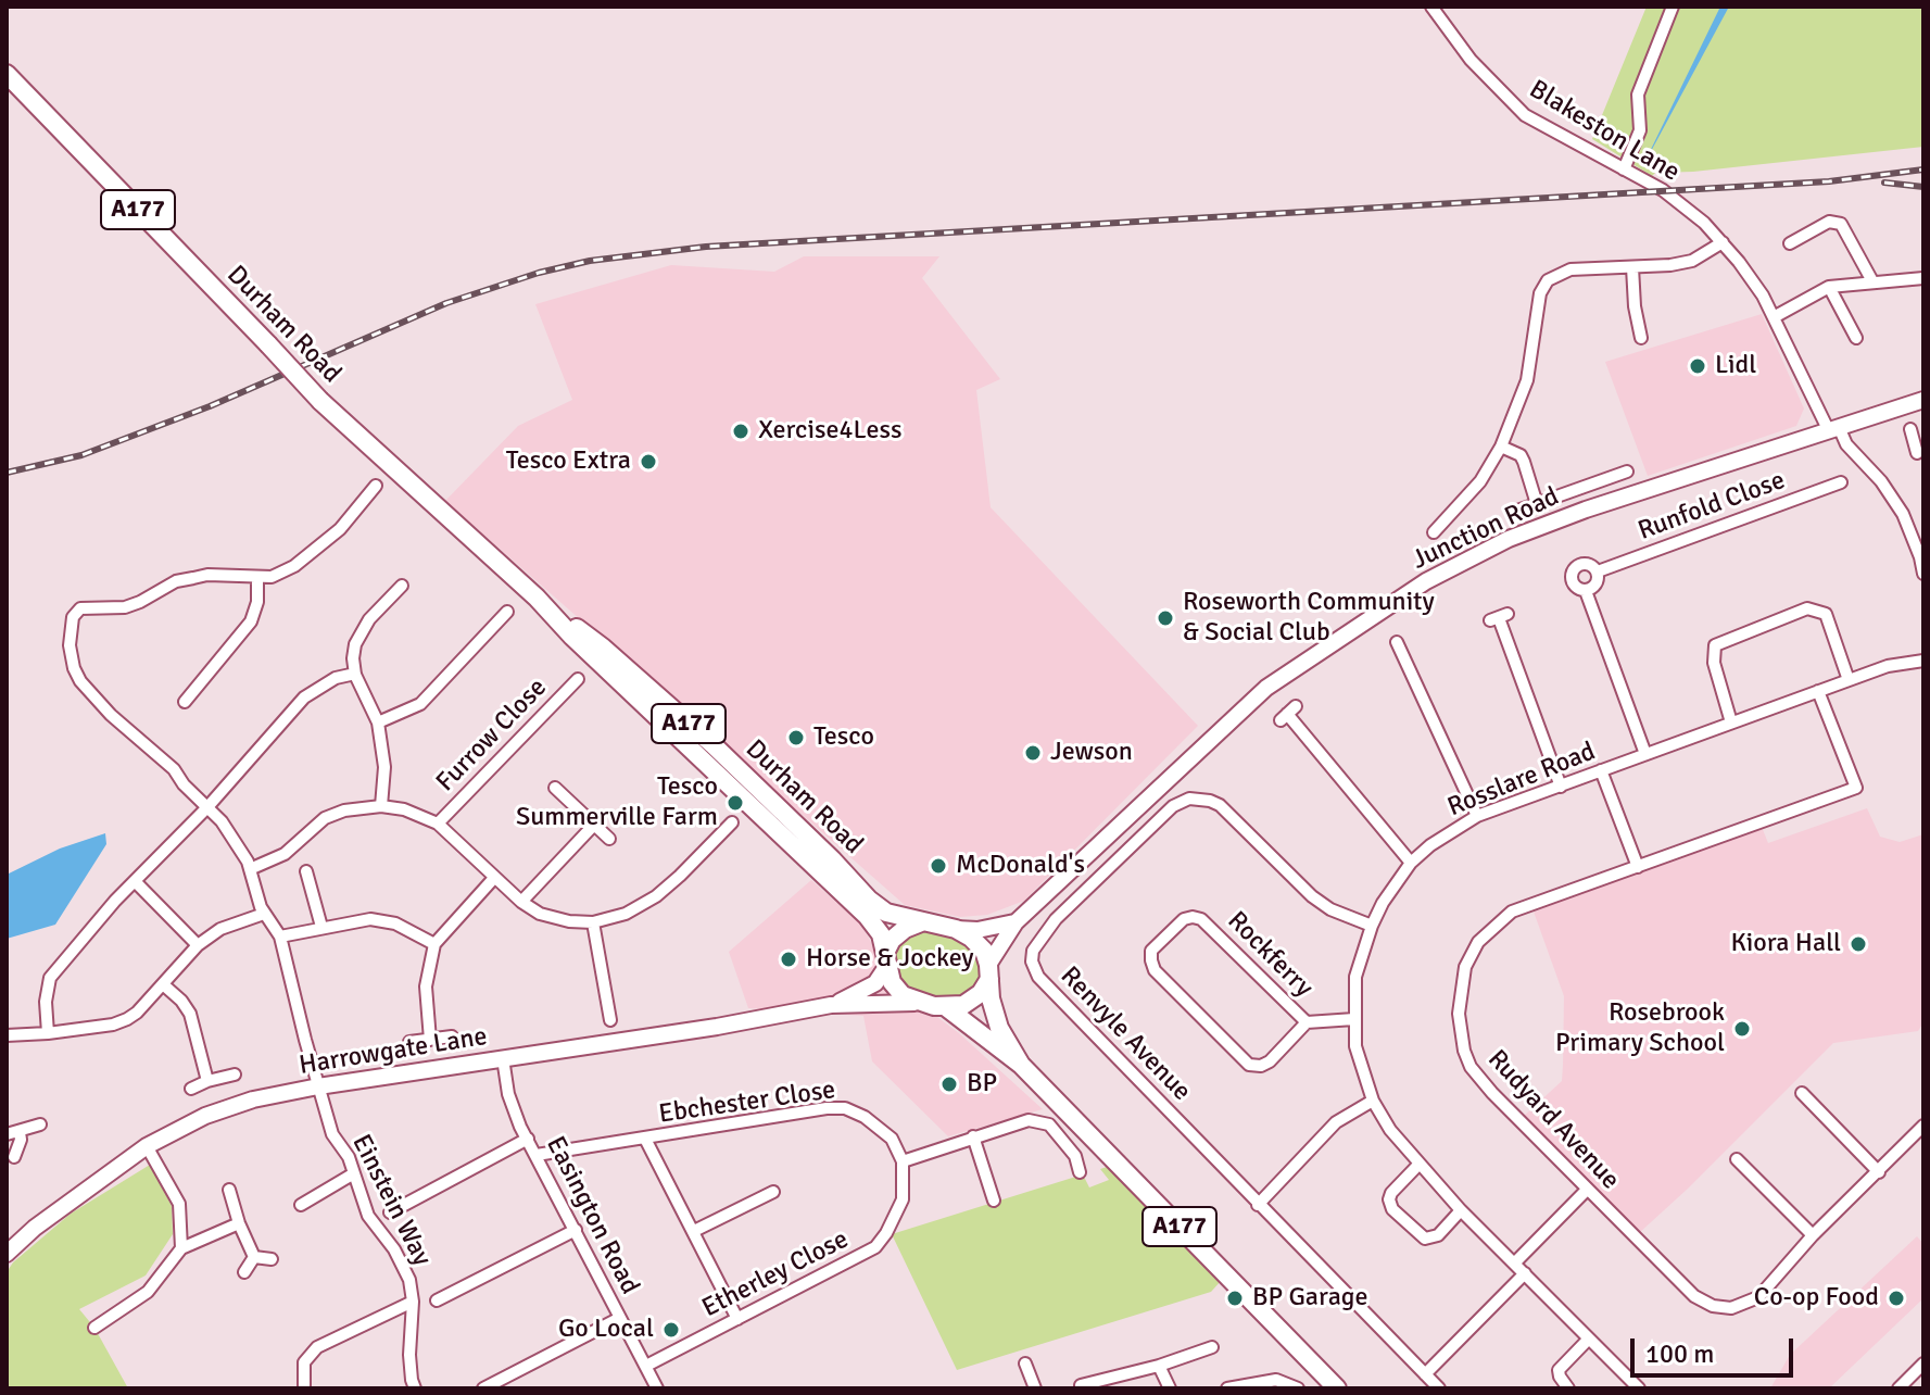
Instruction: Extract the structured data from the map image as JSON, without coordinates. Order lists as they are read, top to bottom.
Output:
{
  "streets": {
    "main road": [
      "A177",
      "Durham Road",
      "Junction Road",
      "Harrowgate Lane"
    ],
    "street": [
      "Blakeston Lane",
      "Runfold Close",
      "Furrow Close",
      "Rosslare Road",
      "Rockferry",
      "Renvyle Avenue",
      "Ebchester Close",
      "Rudyard Avenue",
      "Einstein Way",
      "Easington Road",
      "Etherley Close"
    ]
  },
  "crossings": [
    ["Blakeston Lane", "Junction Road"],
    ["A177", "Durham Road"],
    ["A177", "Junction Road"],
    ["A177", "Harrowgate Lane"],
    ["Durham Road", "Junction Road"],
    ["Durham Road", "Harrowgate Lane"],
    ["Runfold Close", "Rosslare Road"],
    ["Junction Road", "Harrowgate Lane"],
    ["Rosslare Road", "Renvyle Avenue"],
    ["Rosslare Road", "Rudyard Avenue"],
    ["Harrowgate Lane", "Einstein Way"],
    ["Harrowgate Lane", "Easington Road"],
    ["Ebchester Close", "Easington Road"],
    ["Ebchester Close", "Etherley Close"],
    ["Easington Road", "Etherley Close"]
  ],
  "places": [
    "Lidl",
    "Xercise4Less",
    "Tesco Extra",
    "Roseworth Community & Social Club",
    "Tesco",
    "Jewson",
    "Tesco Summerville Farm",
    "McDonald's",
    "Kiora Hall",
    "Horse & Jockey",
    "Rosebrook Primary School",
    "BP",
    "BP Garage",
    "Co-op Food",
    "Go Local"
  ],
  "scale_bar": "100 m"
}
